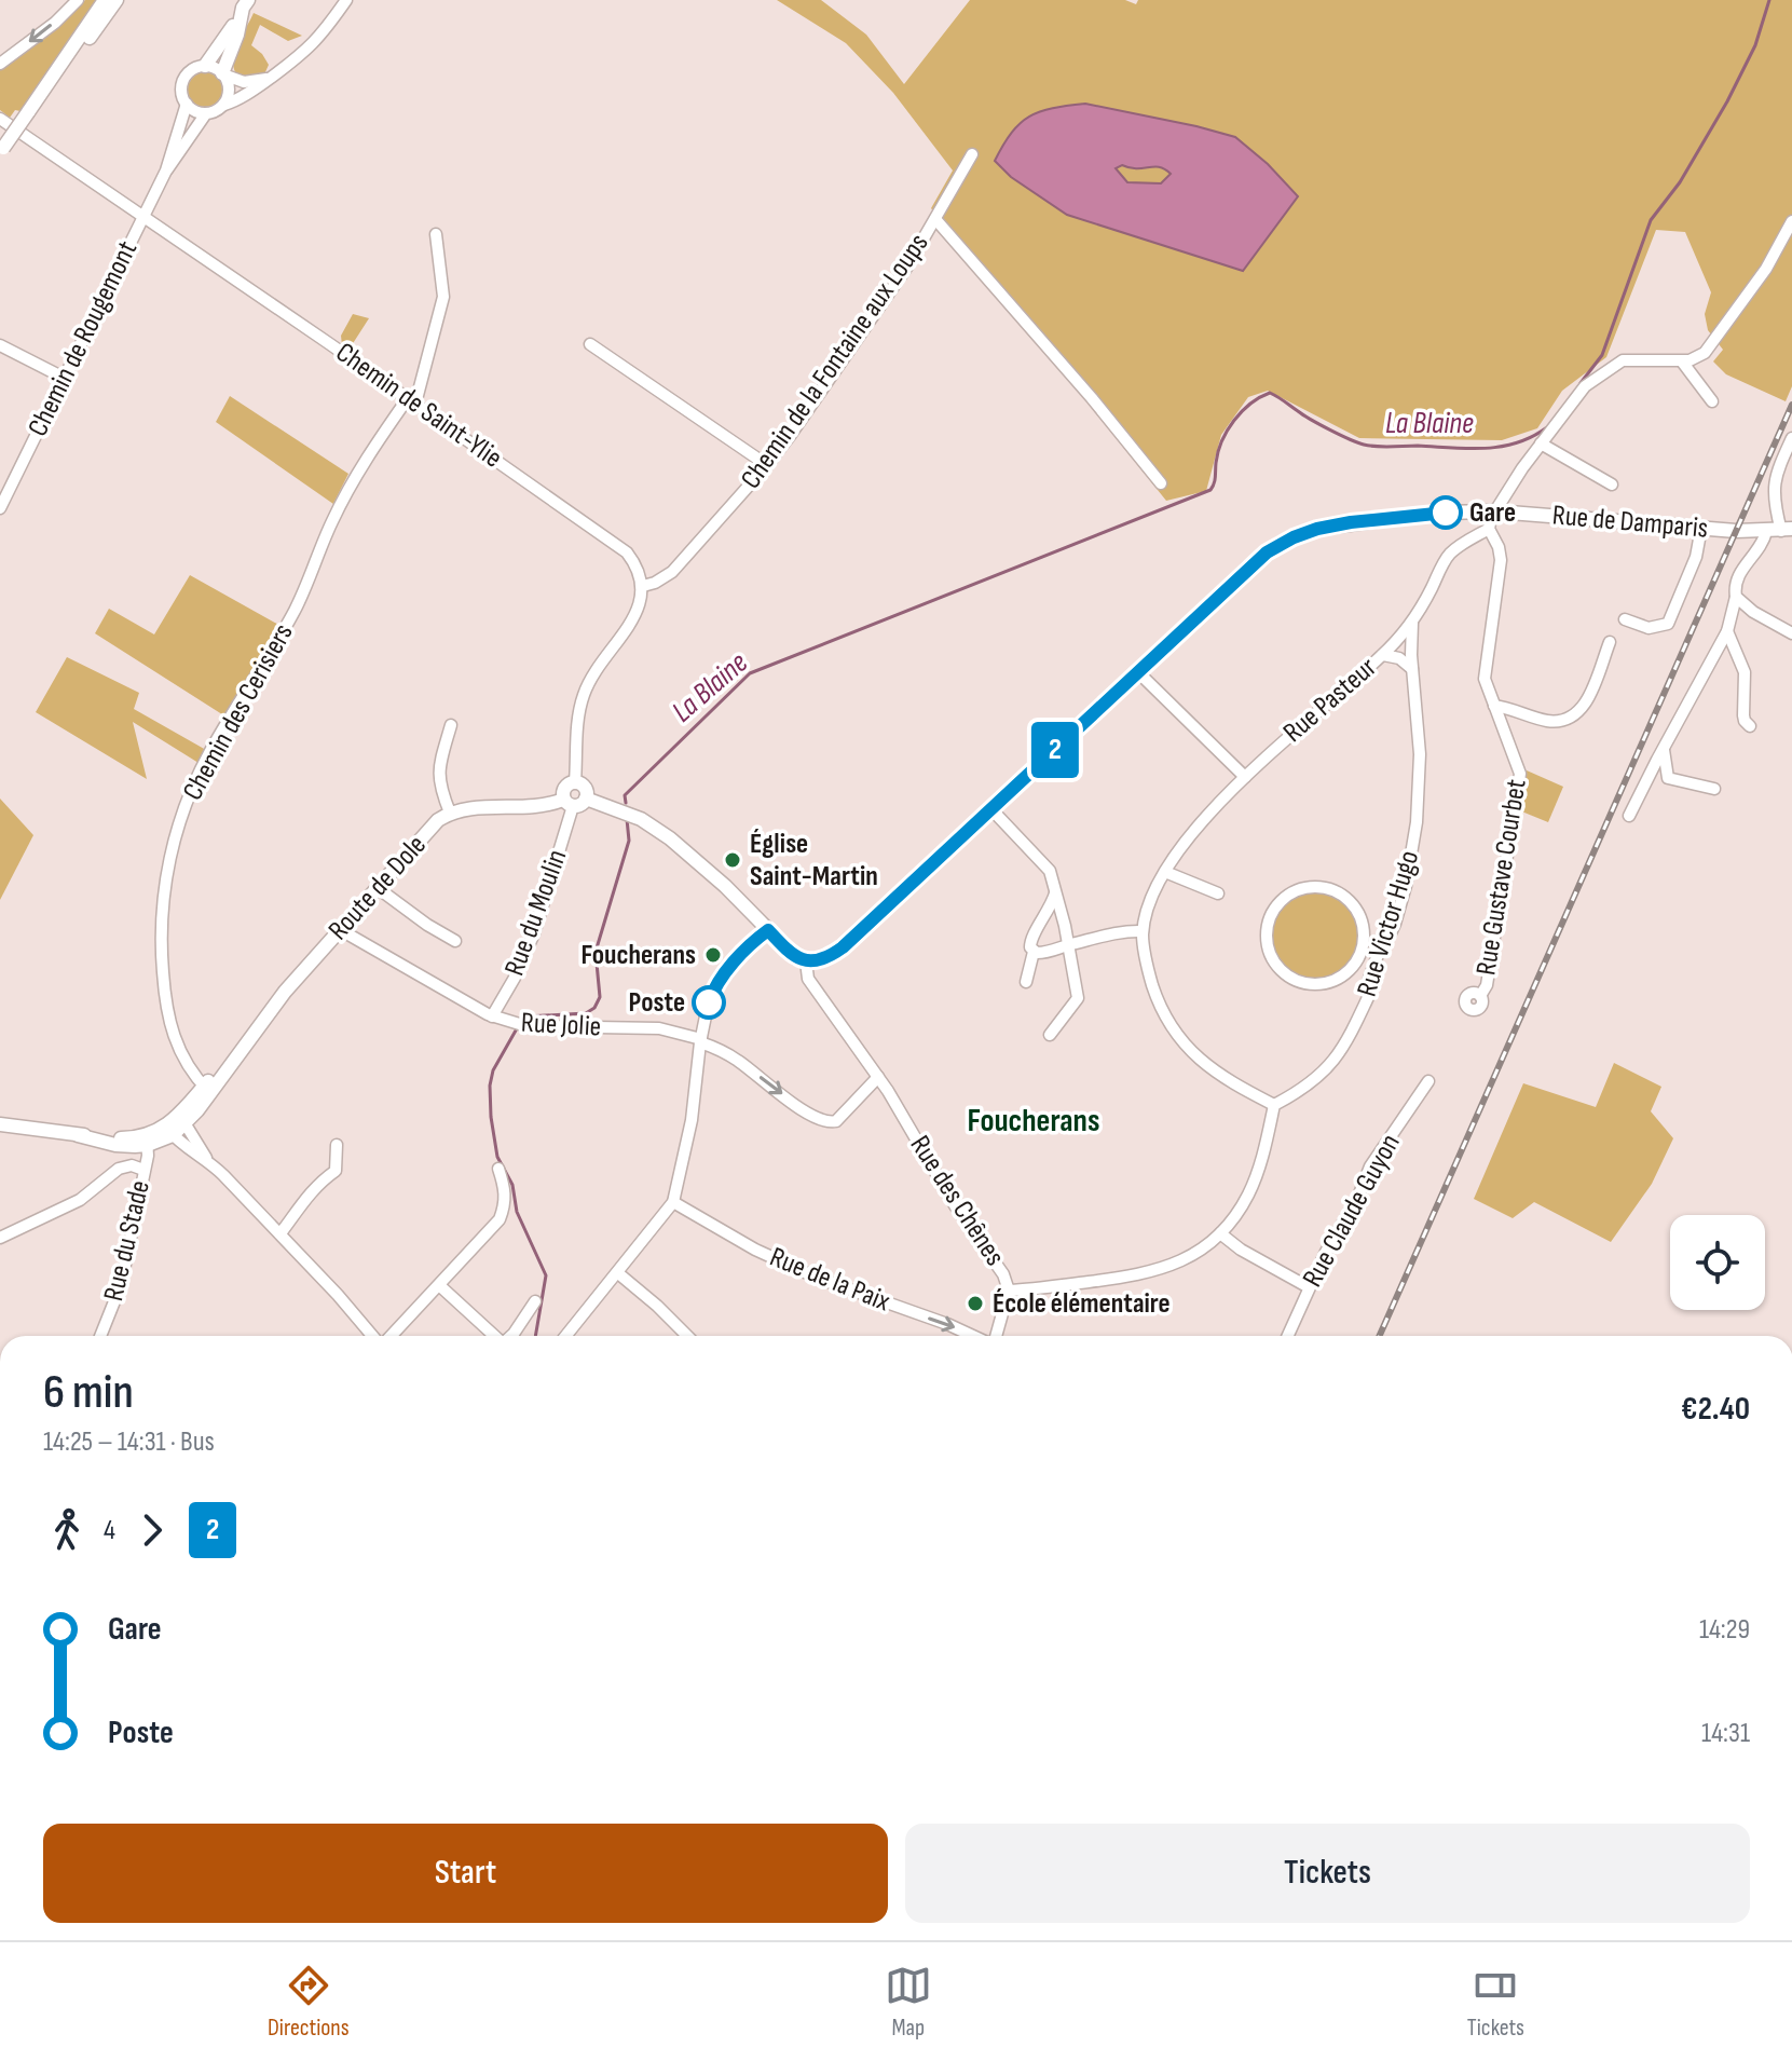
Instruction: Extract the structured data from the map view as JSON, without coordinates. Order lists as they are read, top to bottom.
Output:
{
  "streets": {
    "main road": ["Rue de Damparis", "Route de Dole"],
    "street": [
      "Chemin de Rougemont",
      "Chemin de la Fontaine aux Loups",
      "Chemin de Saint-Ylie",
      "Rue Pasteur",
      "Chemin des Cerisiers",
      "Rue Gustave Courbet",
      "Rue du Moulin",
      "Rue Victor Hugo",
      "Rue Jolie",
      "Rue des Chênes",
      "Rue Claude Guyon",
      "Rue du Stade",
      "Rue de la Paix"
    ]
  },
  "crossings": [
    ["Chemin de Rougemont", "Chemin de Saint-Ylie"],
    ["Chemin de la Fontaine aux Loups", "Chemin de Saint-Ylie"],
    ["Chemin de Saint-Ylie", "Chemin des Cerisiers"],
    ["Rue de Damparis", "Rue des Chênes"],
    ["Rue Pasteur", "Rue Gustave Courbet"],
    ["Rue Pasteur", "Rue Victor Hugo"],
    ["Rue Pasteur", "Rue des Chênes"],
    ["Chemin des Cerisiers", "Route de Dole"],
    ["Route de Dole", "Rue du Moulin"],
    ["Route de Dole", "Rue Jolie"],
    ["Route de Dole", "Rue du Stade"],
    ["Rue du Moulin", "Rue Jolie"],
    ["Rue Victor Hugo", "Rue des Chênes"],
    ["Rue Jolie", "Rue des Chênes"]
  ],
  "one_way": ["Rue de la Paix"],
  "districts": ["Foucherans"],
  "water": ["La Blaine"],
  "places": [
    "Gare",
    "Église Saint-Martin",
    "Foucherans",
    "Poste",
    "École élémentaire"
  ],
  "lines": ["bus line 2"],
  "page": {
    "on_map": "2",
    "heading": ["6 min", "14:25 – 14:31 · Bus", "€2.40"],
    "legs": ["4", "2"],
    "list": [
      {
        "name": "Gare",
        "value": "14:29"
      },
      {
        "name": "Poste",
        "value": "14:31"
      }
    ],
    "buttons": ["Start", "Tickets"],
    "tabs": ["Directions", "Map", "Tickets"]
  }
}
